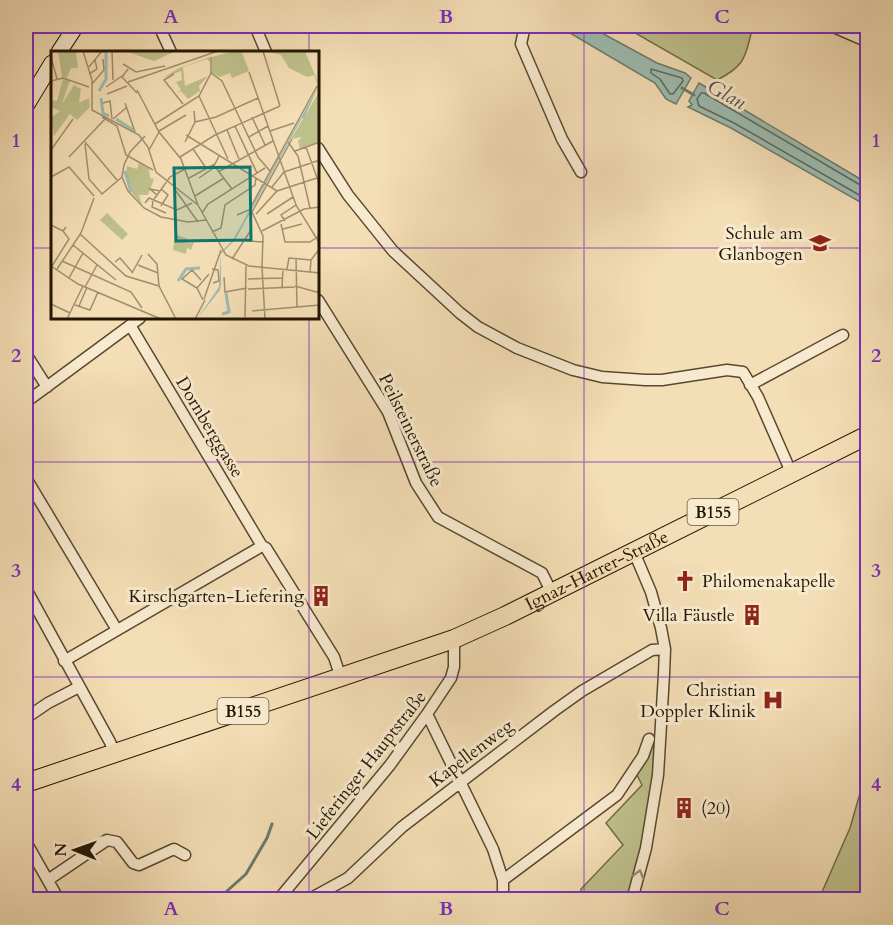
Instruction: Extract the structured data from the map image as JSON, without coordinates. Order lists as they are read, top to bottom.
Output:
{
  "streets": {
    "main road": ["B155", "Ignaz-Harrer-Straße"],
    "street": [
      "Dornberggasse",
      "Peilsteinerstraße",
      "Kapellenweg",
      "Lieferinger Hauptstraße"
    ]
  },
  "crossings": [
    ["Dornberggasse", "B155"],
    ["Peilsteinerstraße", "Ignaz-Harrer-Straße"],
    ["B155", "Ignaz-Harrer-Straße"],
    ["B155", "Lieferinger Hauptstraße"],
    ["Ignaz-Harrer-Straße", "Lieferinger Hauptstraße"]
  ],
  "water": ["Glan"],
  "places": {
    "school or university": ["Schule am Glanbogen"],
    "church": ["Philomenakapelle"],
    "building": ["Kirschgarten-Liefering", "Villa Fäustle", "(20)"],
    "hospital": ["Christian Doppler Klinik"]
  },
  "north": "left",
  "grid": {
    "columns": ["A", "B", "C"],
    "rows": [
      "1",
      "2",
      "3",
      "4"
    ]
  }
}
